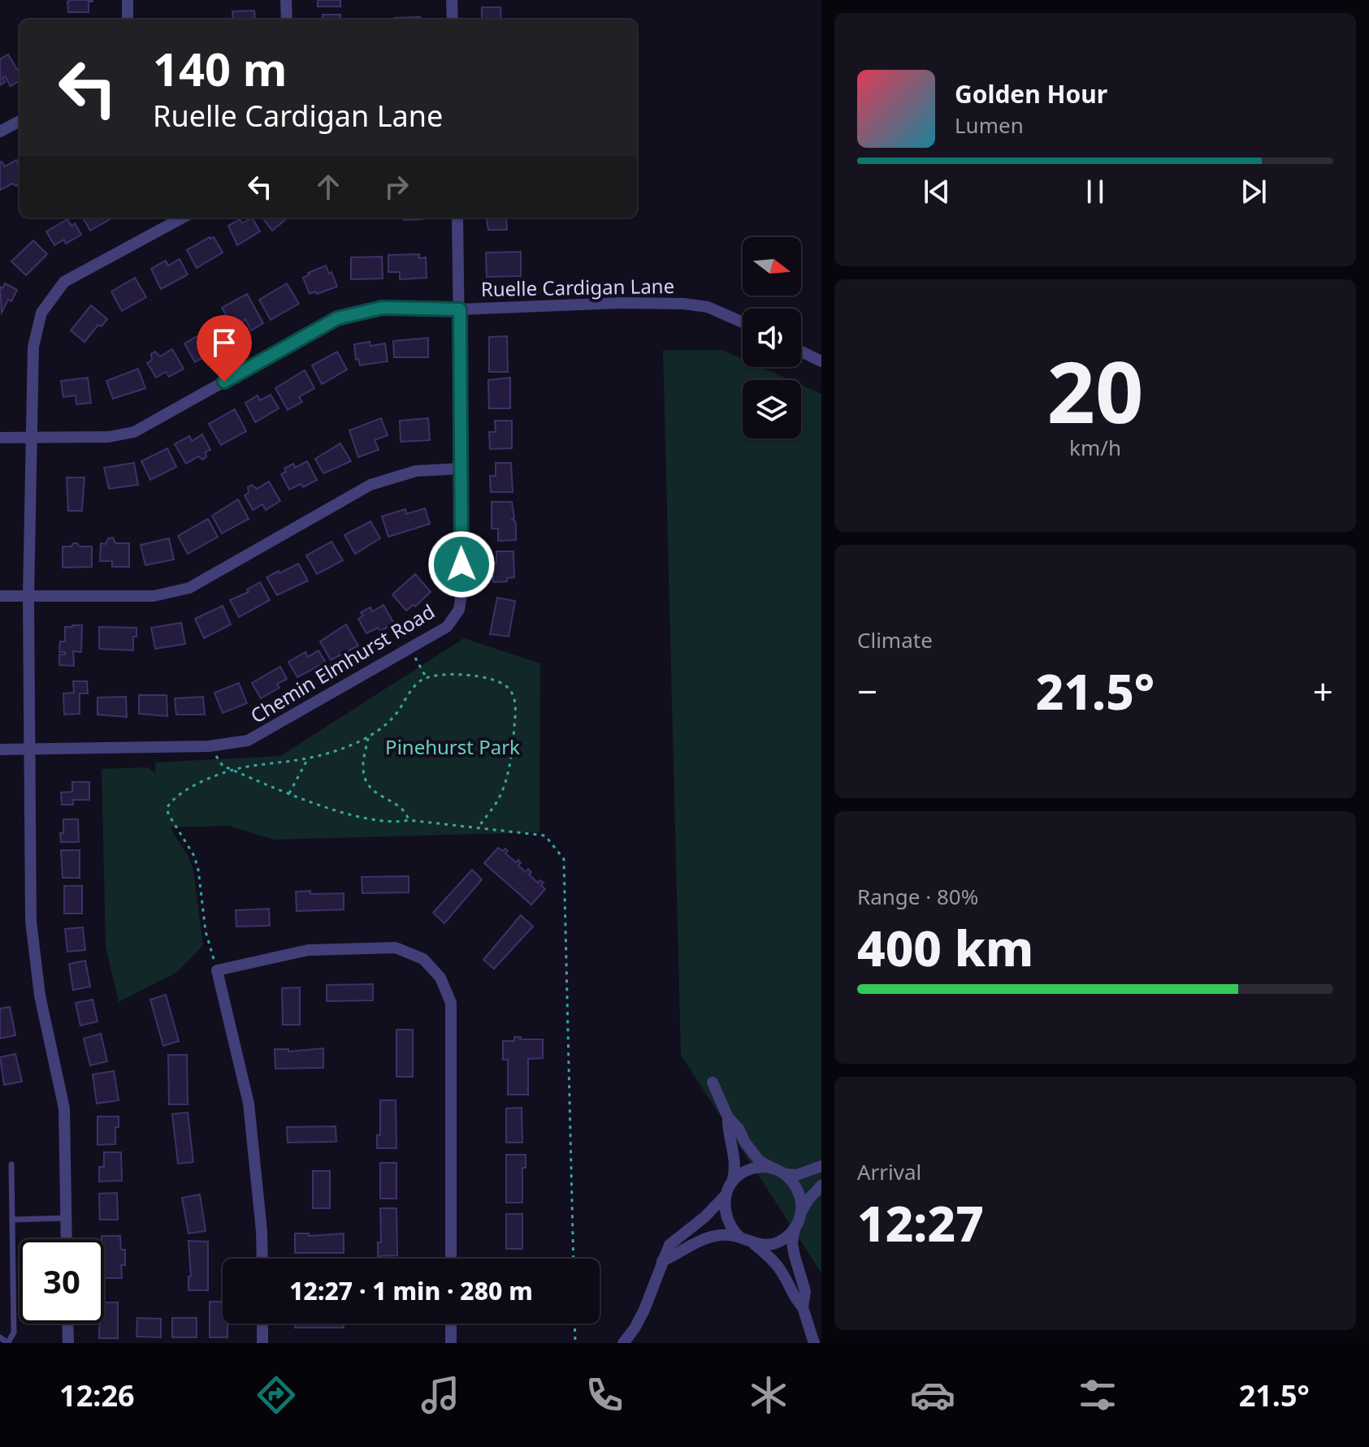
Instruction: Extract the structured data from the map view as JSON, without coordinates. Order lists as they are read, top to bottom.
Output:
{
  "streets": {
    "street": ["Ruelle Cardigan Lane", "Chemin Elmhurst Road"]
  },
  "crossings": [
    ["Ruelle Cardigan Lane", "Chemin Elmhurst Road"]
  ],
  "parks": ["Pinehurst Park"],
  "north": "right",
  "page": {
    "turn": ["140 m", "Ruelle Cardigan Lane"],
    "song": ["Golden Hour", "Lumen"],
    "tile": [
      ["20", "km/h"],
      "Climate",
      ["Range · 80%", "400 km"],
      ["Arrival", "12:27"]
    ],
    "heat": ["−", "21.5°", "+"],
    "limit": "30",
    "trip": "12:27 · 1 min · 280 m",
    "tabs": ["12:26", "21.5°"]
  }
}
